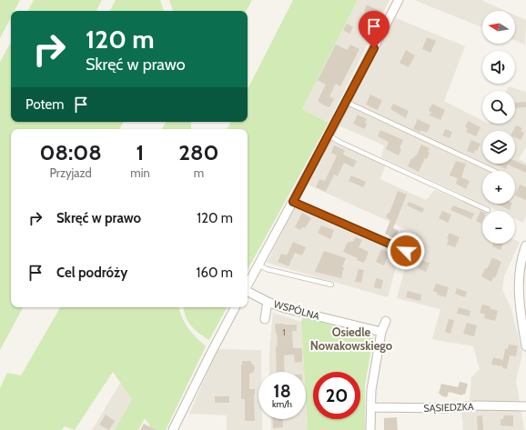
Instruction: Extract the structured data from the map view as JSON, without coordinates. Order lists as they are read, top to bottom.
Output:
{
  "streets": {
    "street": ["WSPÓLNA", "SĄSIEDZKA"]
  },
  "districts": ["Osiedle Nowakowskiego"],
  "house_numbers": ["1"],
  "north": "left",
  "page": {
    "map_buttons": ["+", "−"],
    "turn": ["120 m", "Skręć w prawo"],
    "then": "Potem",
    "eta": [
      "08:08",
      "Przyjazd",
      "1",
      "min",
      "280",
      "m"
    ],
    "list": [
      {
        "name": "Skręć w prawo",
        "value": "120 m"
      },
      {
        "name": "Cel podróży",
        "value": "160 m"
      }
    ],
    "speed": "18 km/h",
    "limit": "20"
  }
}
